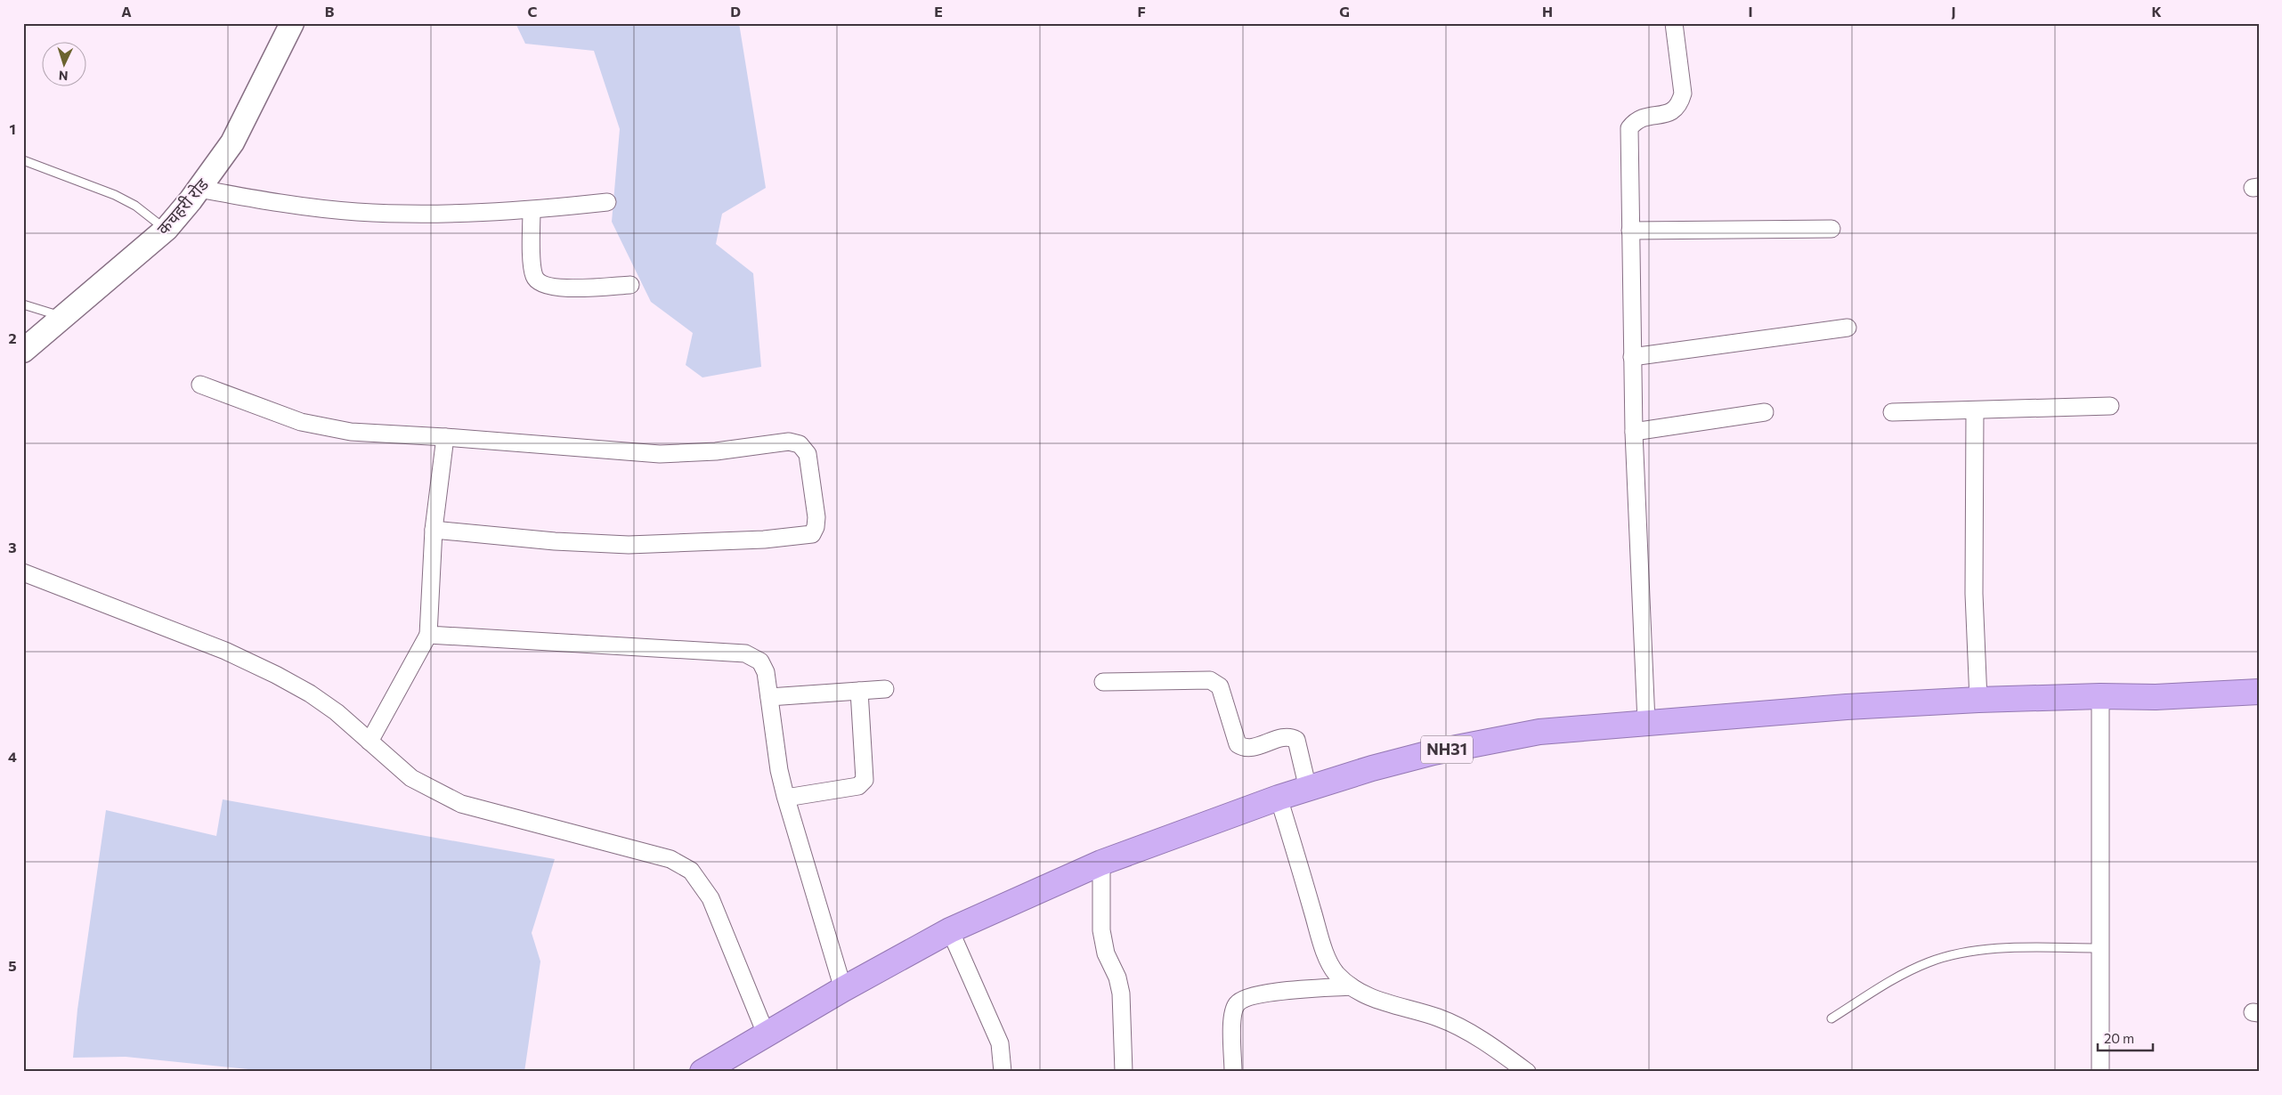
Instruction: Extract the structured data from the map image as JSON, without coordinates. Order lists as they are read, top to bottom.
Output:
{
  "streets": {
    "highway": ["NH31"],
    "main road": ["कचहरी रोड"]
  },
  "scale_bar": "20 m",
  "north": "bottom",
  "grid": {
    "columns": [
      "A",
      "B",
      "C",
      "D",
      "E",
      "F",
      "G",
      "H",
      "I",
      "J",
      "K"
    ],
    "rows": [
      "1",
      "2",
      "3",
      "4",
      "5"
    ]
  }
}
